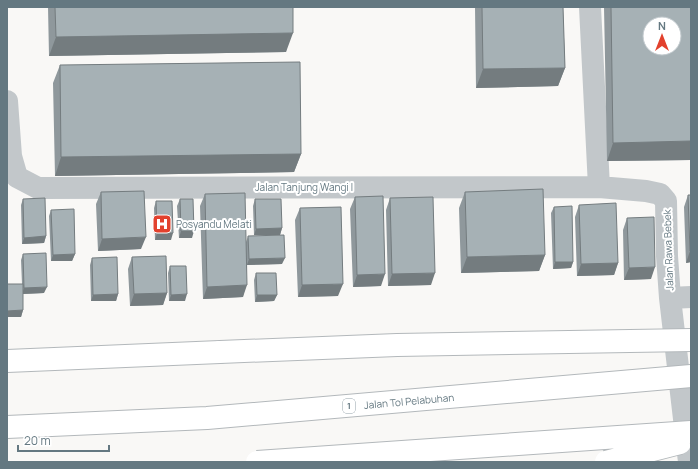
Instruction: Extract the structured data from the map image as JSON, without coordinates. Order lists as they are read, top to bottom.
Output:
{
  "streets": {
    "highway": ["Jalan Tol Pelabuhan", "1"],
    "street": ["Jalan Tanjung Wangi I", "Jalan Rawa Bebek"]
  },
  "crossings": [
    ["Jalan Tanjung Wangi I", "Jalan Rawa Bebek"]
  ],
  "places": {
    "hospital": ["Posyandu Melati"]
  },
  "scale_bar": "20 m",
  "north": "top"
}
